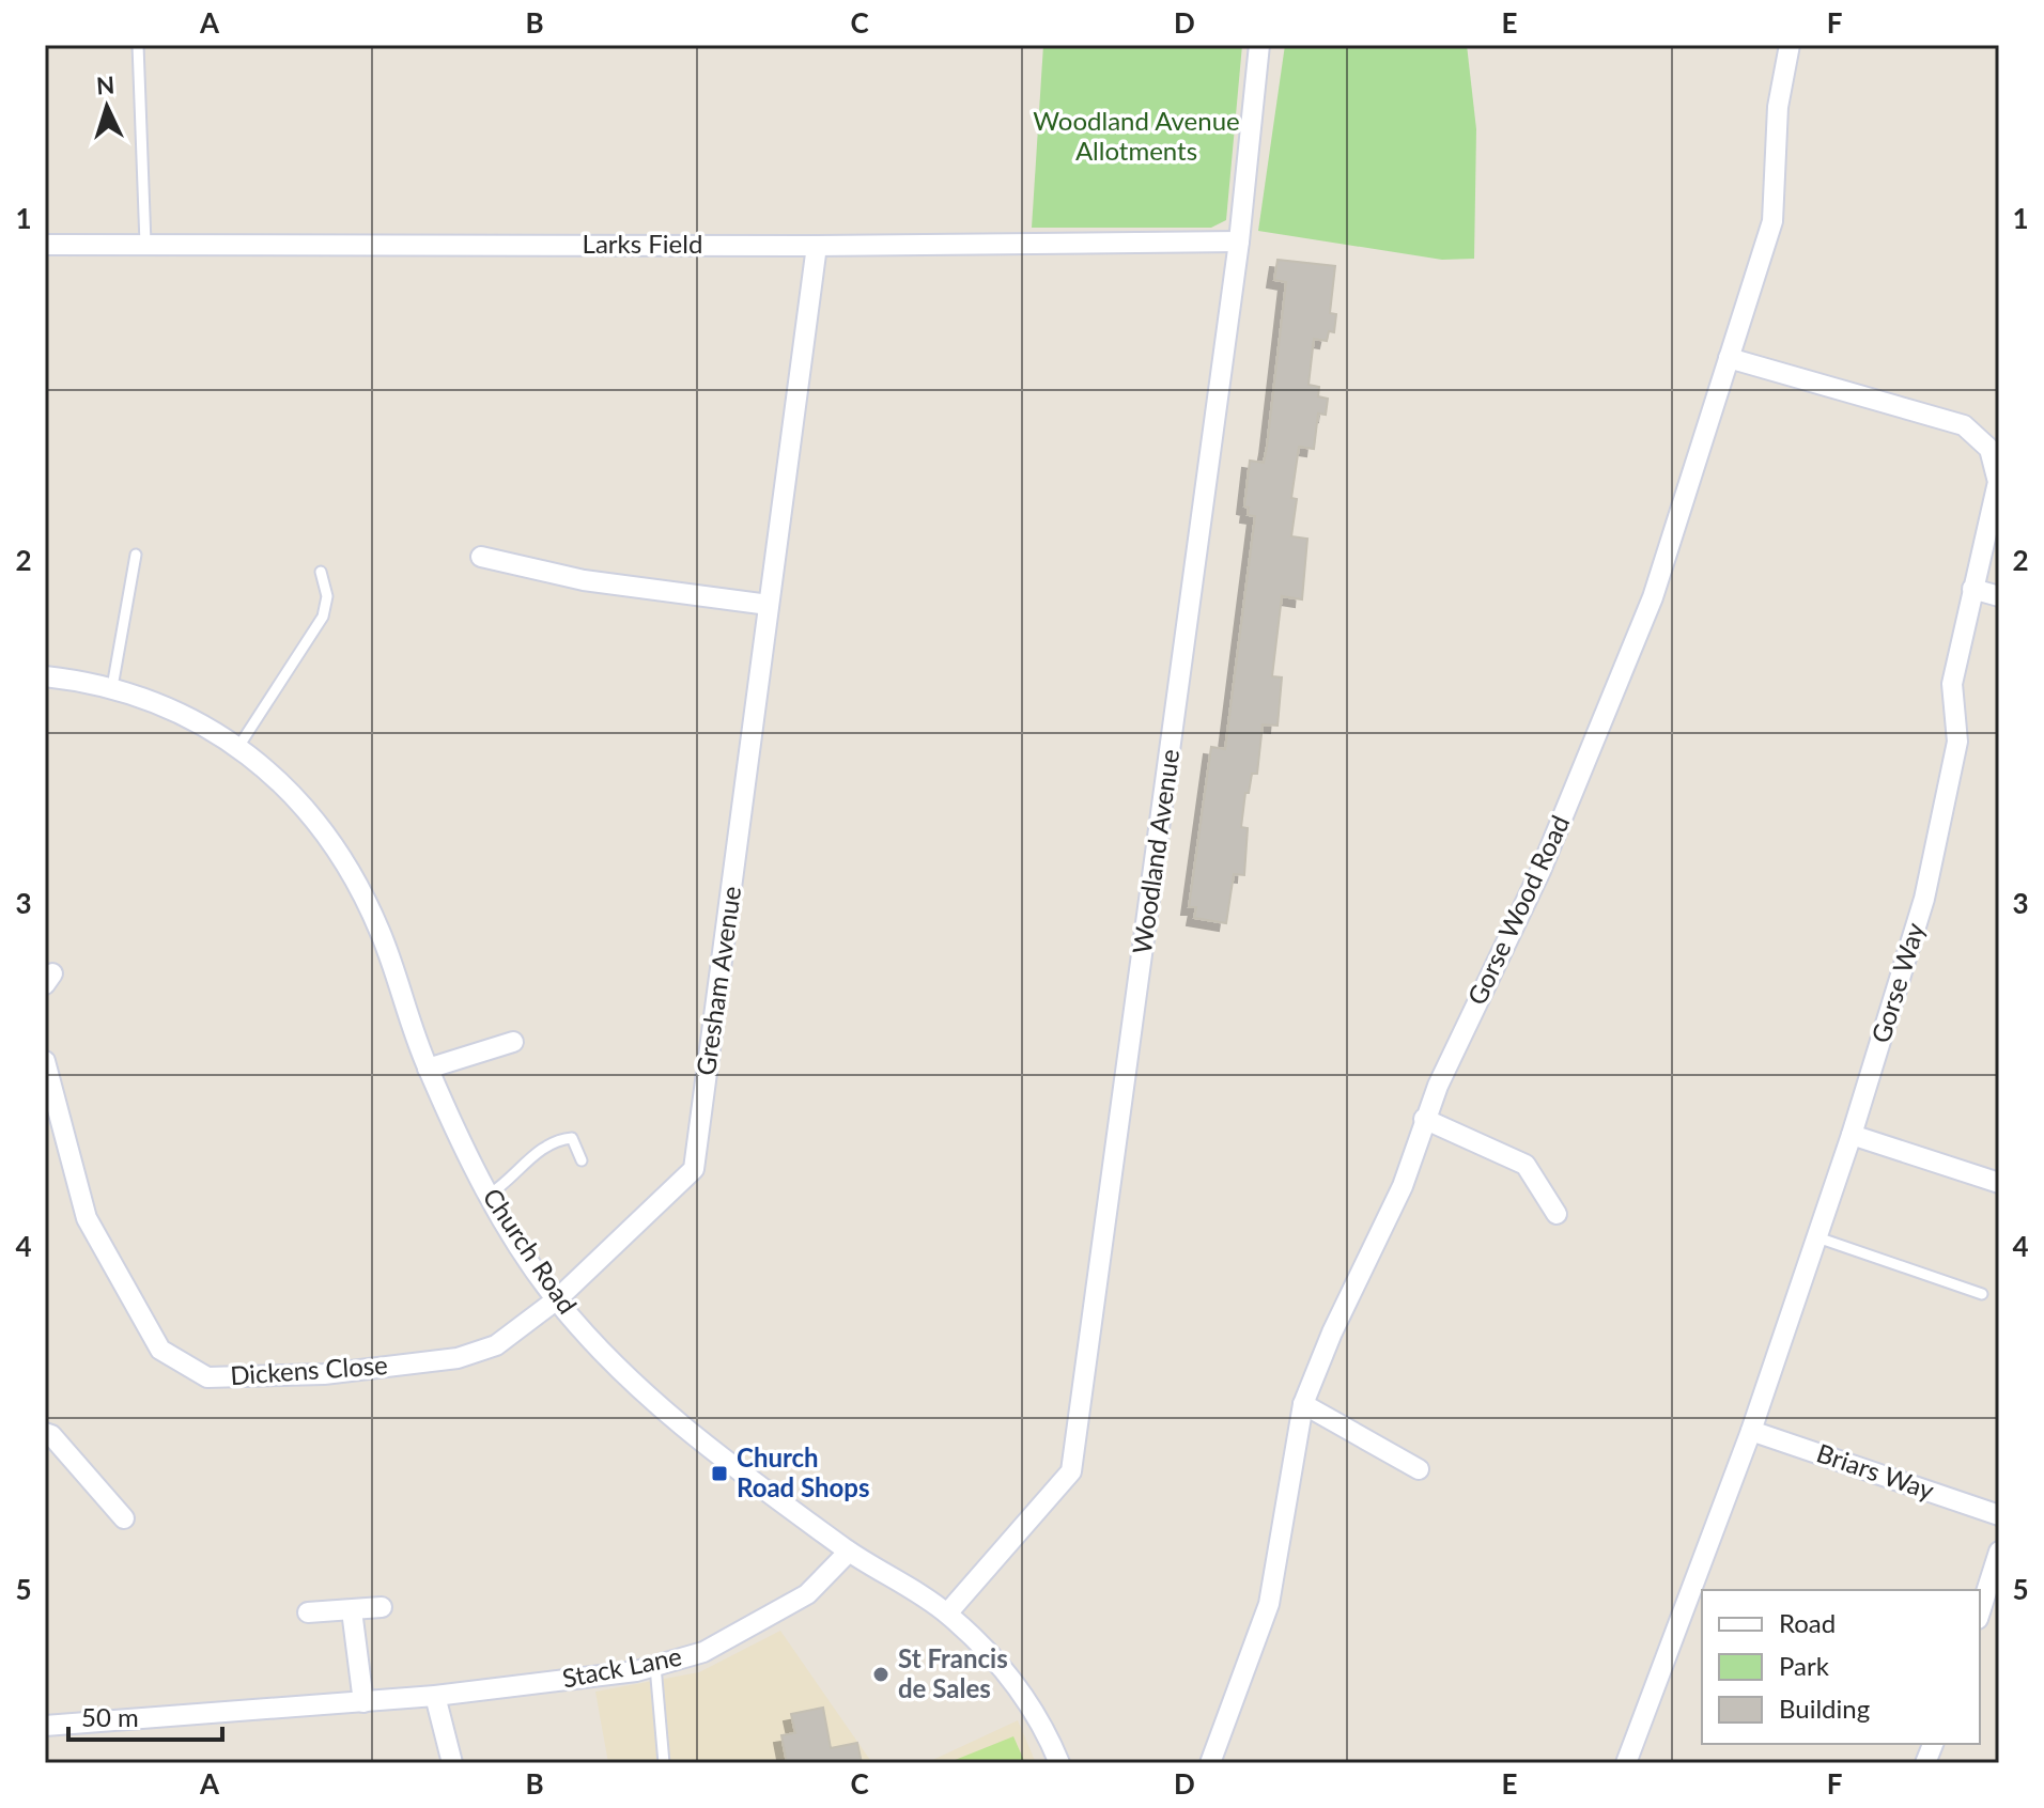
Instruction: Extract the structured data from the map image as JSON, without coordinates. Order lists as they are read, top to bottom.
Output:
{
  "streets": {
    "street": [
      "Larks Field",
      "Woodland Avenue",
      "Gorse Wood Road",
      "Gresham Avenue",
      "Gorse Way",
      "Church Road",
      "Dickens Close",
      "Briars Way",
      "Stack Lane"
    ]
  },
  "crossings": [
    ["Larks Field", "Woodland Avenue"],
    ["Larks Field", "Gresham Avenue"],
    ["Woodland Avenue", "Church Road"],
    ["Gorse Wood Road", "Gorse Way"],
    ["Gresham Avenue", "Church Road"],
    ["Gresham Avenue", "Dickens Close"],
    ["Gorse Way", "Briars Way"],
    ["Church Road", "Dickens Close"],
    ["Church Road", "Stack Lane"]
  ],
  "parks": ["Woodland Avenue Allotments"],
  "places": {
    "transit": ["Church Road Shops"],
    "other": ["St Francis de Sales"]
  },
  "legend": ["Road", "Park", "Building"],
  "scale_bar": "50 m",
  "north": "top",
  "grid": {
    "columns": [
      "A",
      "B",
      "C",
      "D",
      "E",
      "F"
    ],
    "rows": [
      "1",
      "2",
      "3",
      "4",
      "5"
    ]
  }
}
